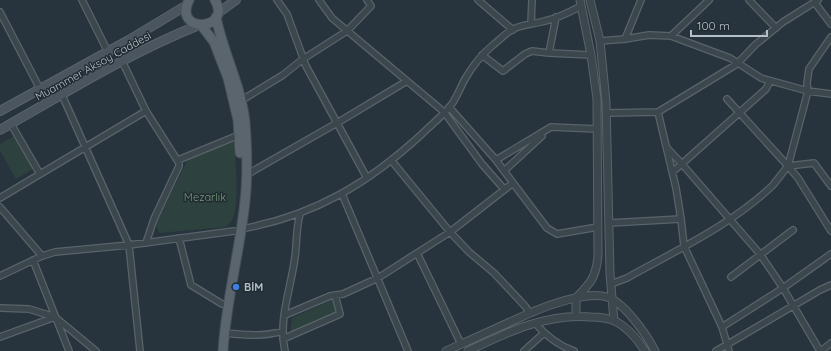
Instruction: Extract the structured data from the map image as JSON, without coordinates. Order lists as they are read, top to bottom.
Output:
{
  "streets": {
    "main road": ["Muammer Aksoy Caddesi"]
  },
  "parks": ["Mezarlık"],
  "places": ["BİM"],
  "scale_bar": "100 m"
}
